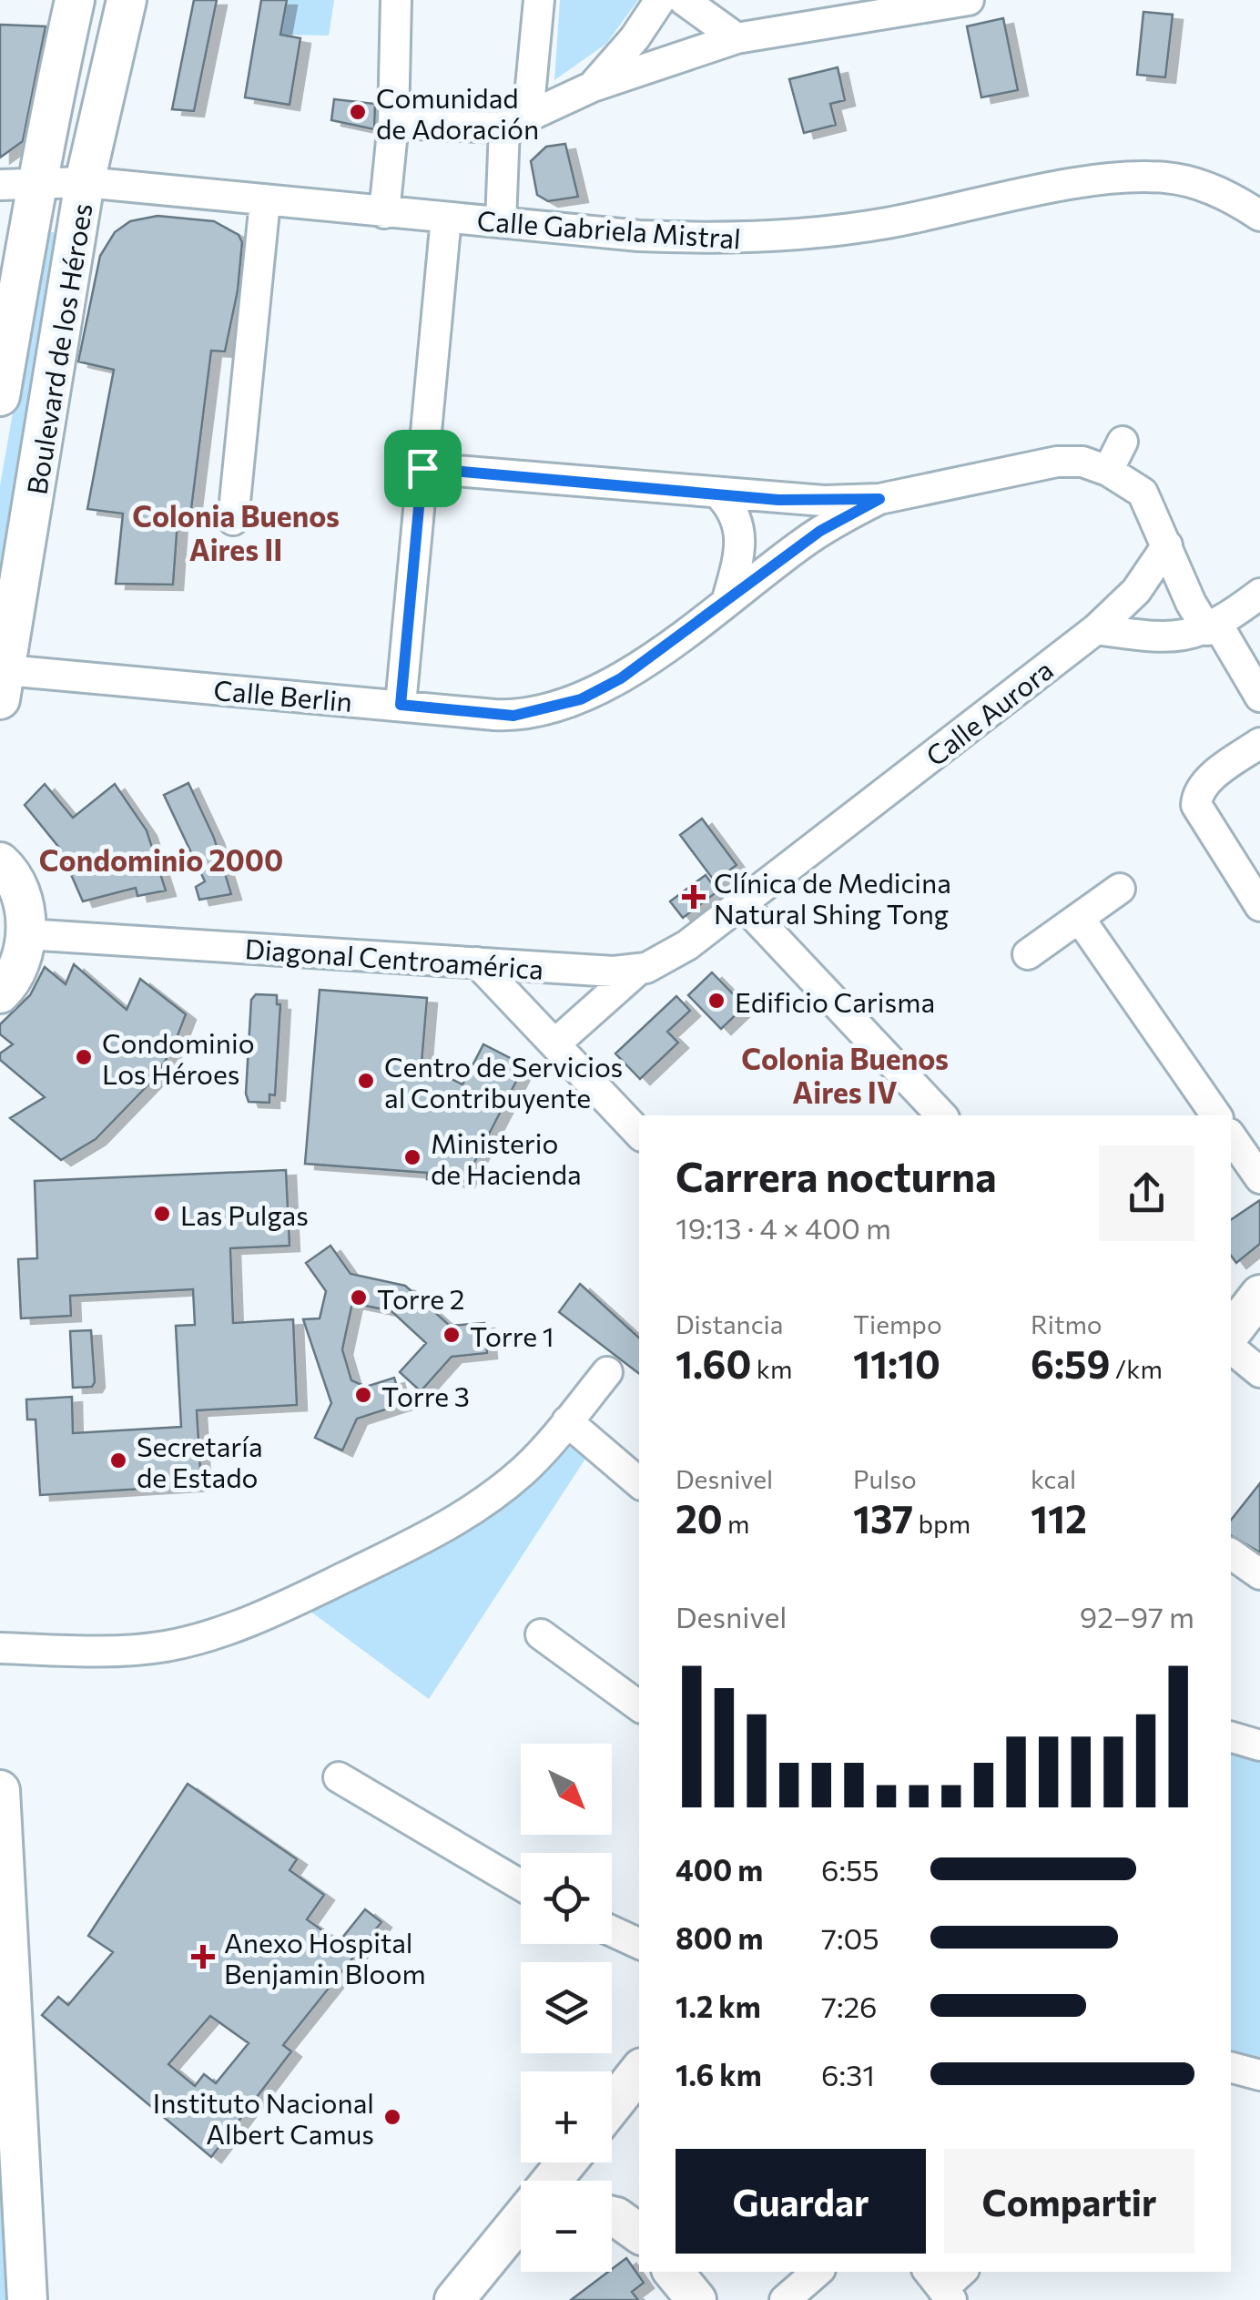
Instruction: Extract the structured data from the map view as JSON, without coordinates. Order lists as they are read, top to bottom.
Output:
{
  "streets": {
    "main road": ["Boulevard de los Héroes"],
    "street": [
      "Calle Gabriela Mistral",
      "Calle Berlin",
      "Calle Aurora",
      "Diagonal Centroamérica"
    ]
  },
  "crossings": [
    ["Calle Gabriela Mistral", "Boulevard de los Héroes"],
    ["Boulevard de los Héroes", "Calle Berlin"],
    ["Calle Aurora", "Diagonal Centroamérica"]
  ],
  "districts": ["Colonia Buenos Aires II", "Condominio 2000", "Colonia Buenos Aires IV"],
  "places": {
    "other": [
      "Comunidad de Adoración",
      "Edificio Carisma",
      "Condominio Los Héroes",
      "Centro de Servicios al Contribuyente",
      "Ministerio de Hacienda",
      "Las Pulgas",
      "Torre 2",
      "Torre 1",
      "Torre 3",
      "Secretaría de Estado",
      "Instituto Nacional Albert Camus"
    ],
    "health": ["Clínica de Medicina Natural Shing Tong", "Anexo Hospital Benjamin Bloom"]
  },
  "north": "bottom right",
  "page": {
    "heading": ["Carrera nocturna", "19:13 · 4 × 400 m"],
    "stats": [
      ["Distancia", "1.60 km"],
      ["Tiempo", "11:10"],
      ["Ritmo", "6:59 /km"],
      ["Desnivel", "20 m"],
      ["Pulso", "137 bpm"],
      ["kcal", "112"]
    ],
    "chart": ["Desnivel", "92–97 m"],
    "map_buttons": ["+", "−"],
    "list": [
      {
        "name": "400 m",
        "note": "6:55"
      },
      {
        "name": "800 m",
        "note": "7:05"
      },
      {
        "name": "1.2 km",
        "note": "7:26"
      },
      {
        "name": "1.6 km",
        "note": "6:31"
      }
    ],
    "buttons": ["Guardar", "Compartir"]
  }
}
